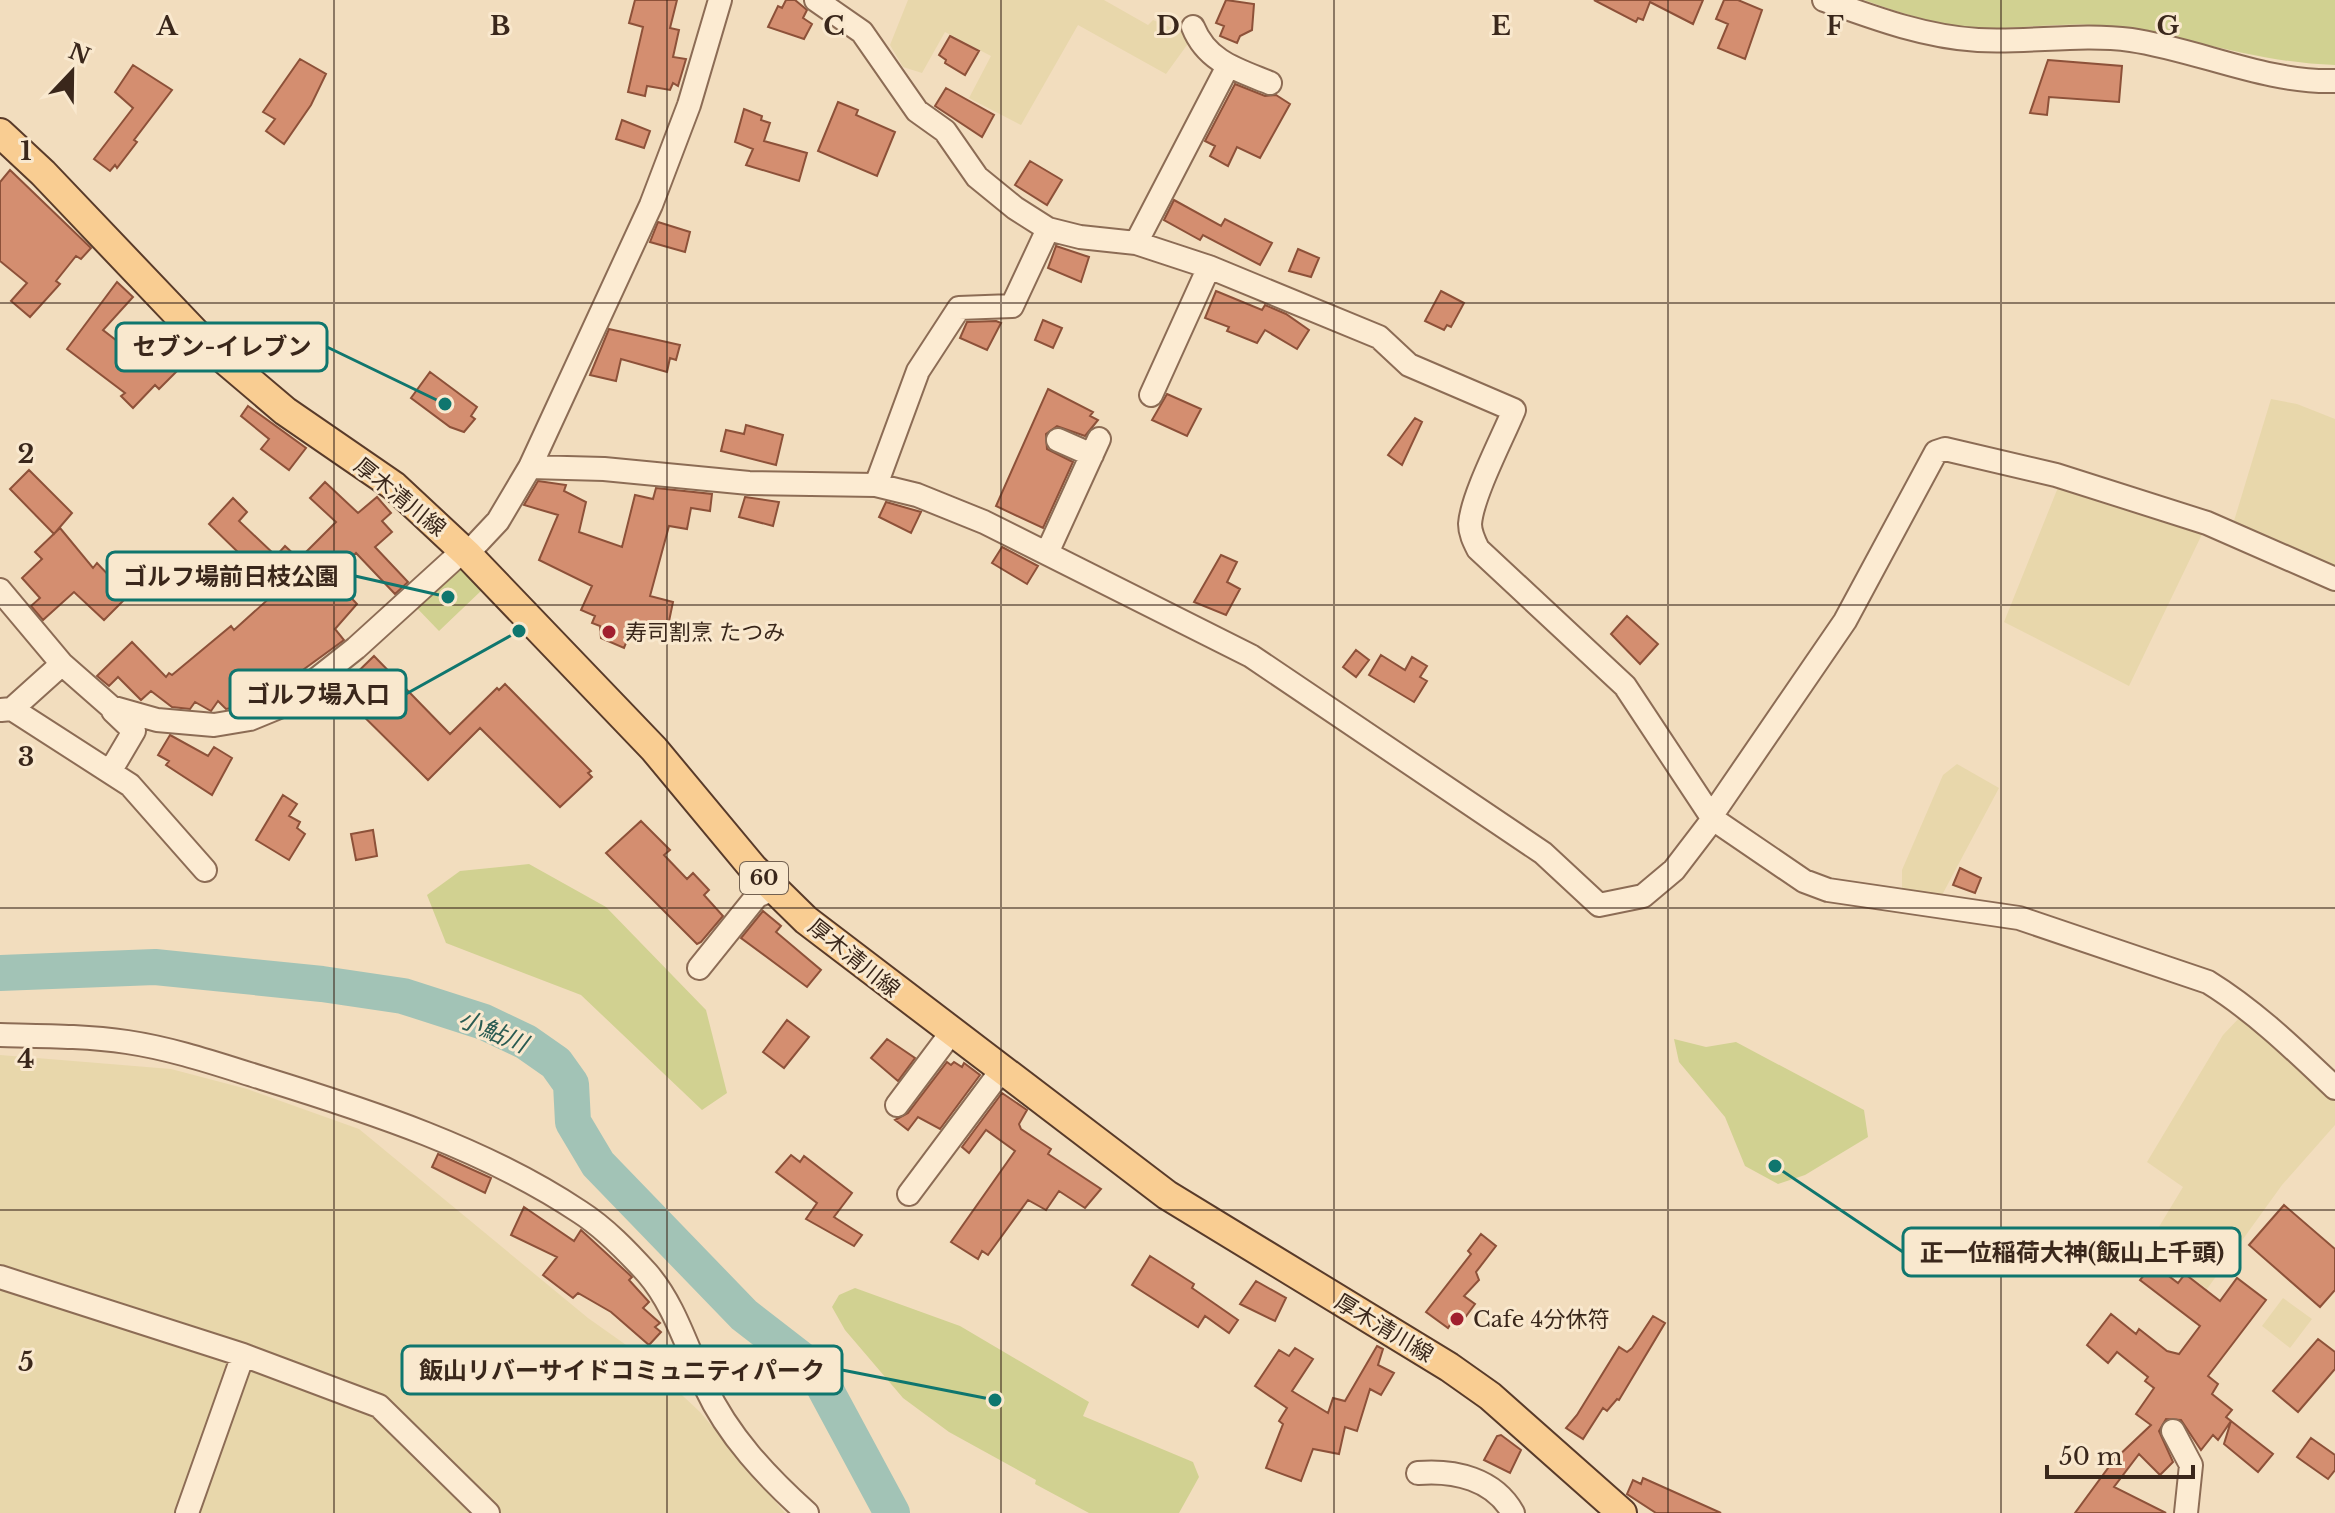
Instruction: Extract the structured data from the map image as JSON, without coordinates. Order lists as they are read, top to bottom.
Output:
{
  "streets": {
    "main road": ["厚木清川線", "60"]
  },
  "water": ["小鮎川"],
  "places": [
    "セブン-イレブン",
    "ゴルフ場前日枝公園",
    "ゴルフ場入口",
    "寿司割烹 たつみ",
    "正一位稲荷大神(飯山上千頭)",
    "Cafe 4分休符",
    "飯山リバーサイドコミュニティパーク"
  ],
  "scale_bar": "50 m",
  "north": "top",
  "grid": {
    "columns": [
      "A",
      "B",
      "C",
      "D",
      "E",
      "F",
      "G"
    ],
    "rows": [
      "1",
      "2",
      "3",
      "4",
      "5"
    ]
  }
}
